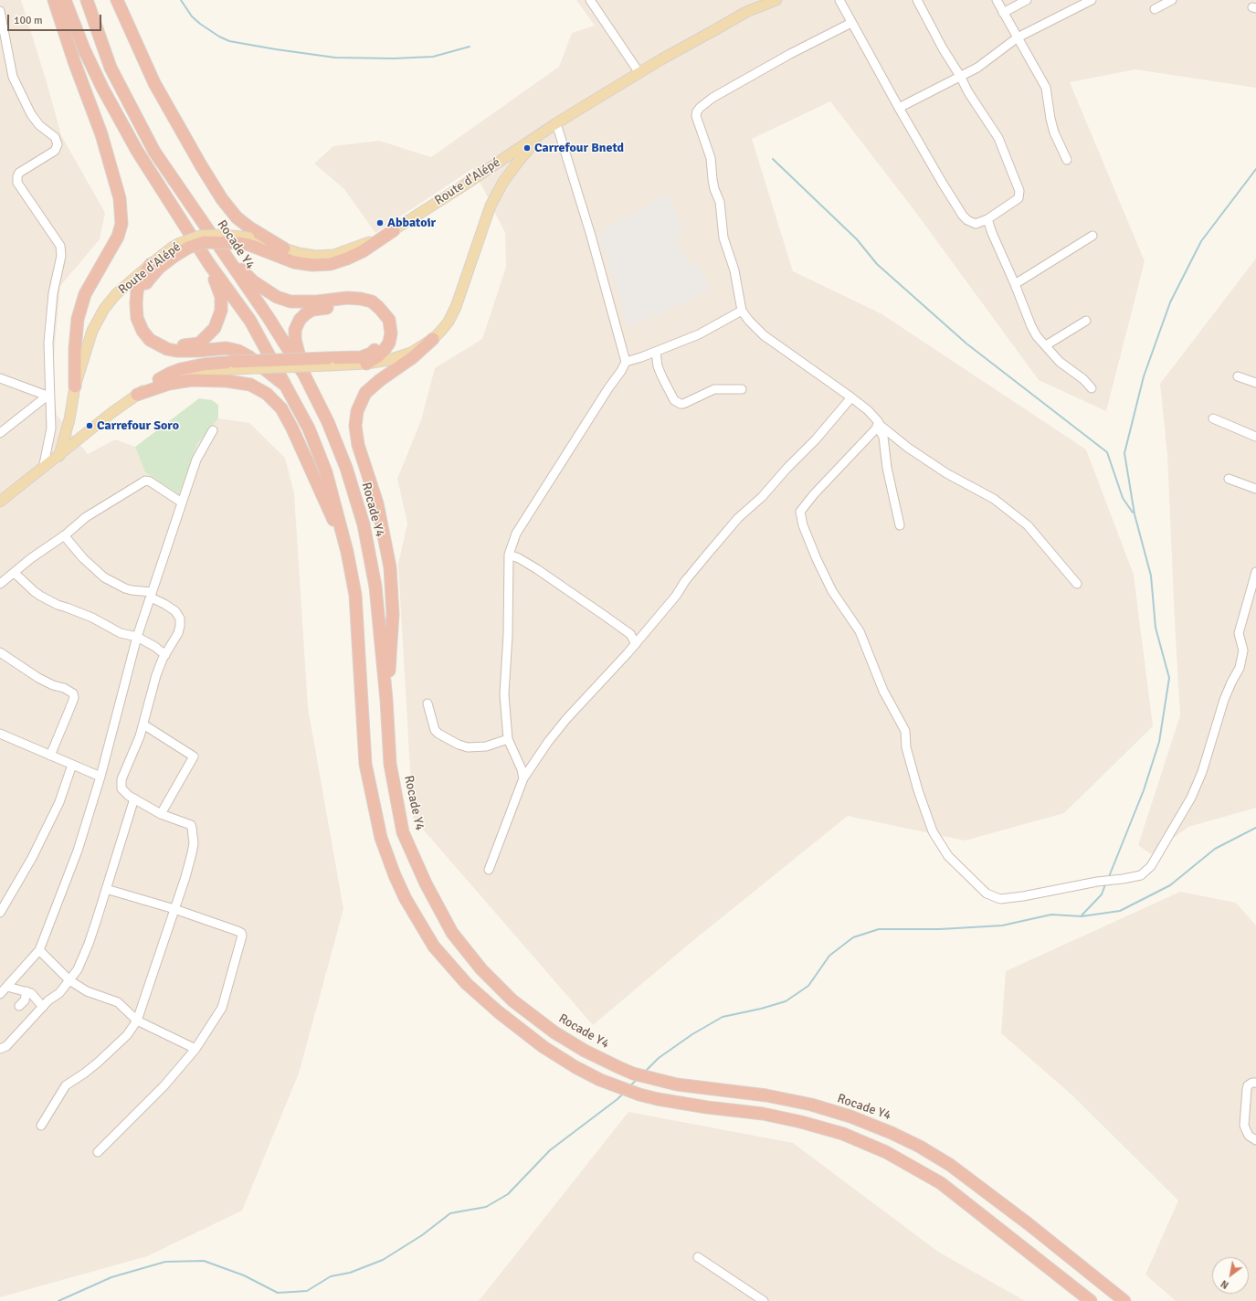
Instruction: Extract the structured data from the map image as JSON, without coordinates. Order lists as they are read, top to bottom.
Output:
{
  "streets": {
    "highway": ["Rocade Y4"],
    "main road": ["Route d'Alépé"]
  },
  "places": ["Carrefour Bnetd", "Abbatoir", "Carrefour Soro"],
  "scale_bar": "100 m",
  "north": "bottom left"
}
